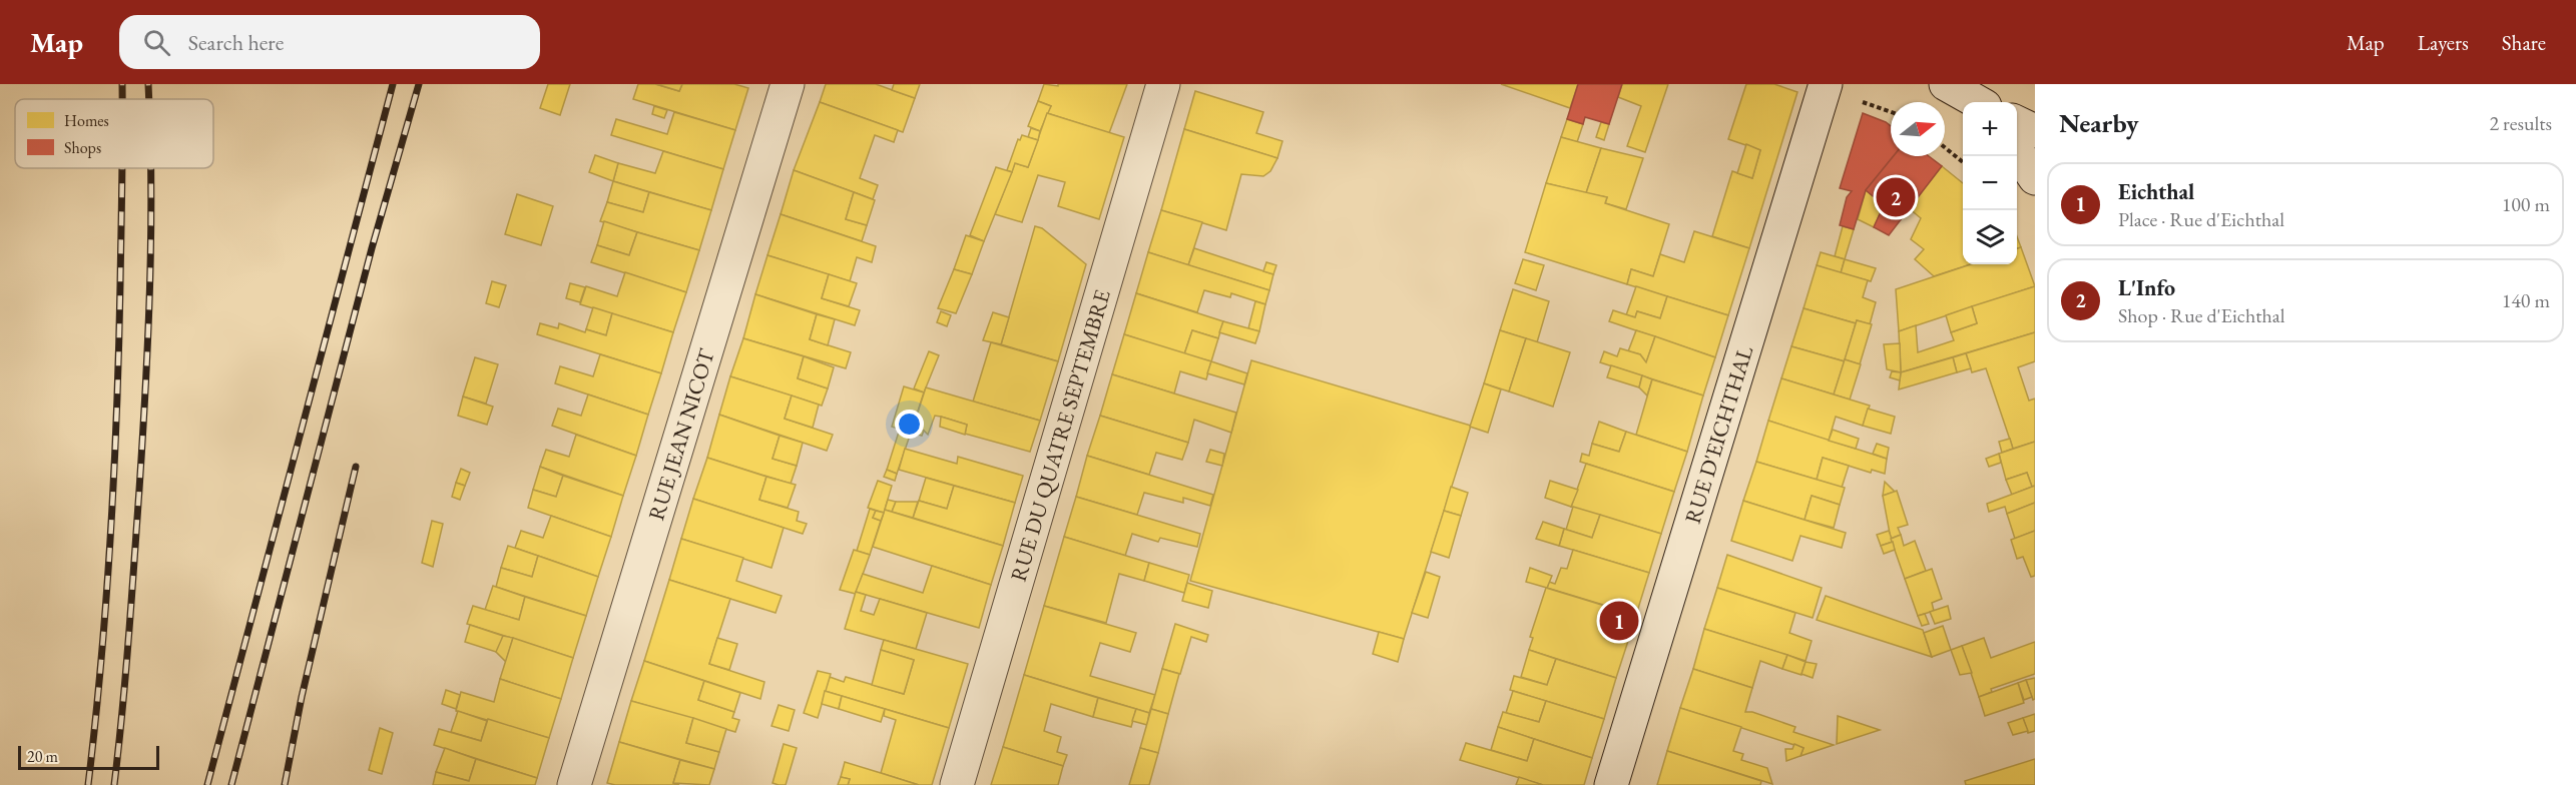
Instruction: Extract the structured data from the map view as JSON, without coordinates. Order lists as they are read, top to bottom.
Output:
{
  "streets": {
    "street": ["RUE JEAN NICOT", "RUE DU QUATRE SEPTEMBRE", "RUE D'EICHTHAL"]
  },
  "legend": ["Homes", "Shops"],
  "scale_bar": "20 m",
  "north": "right",
  "page": {
    "header": "Map",
    "search": "Search here",
    "nav": ["Map", "Layers", "Share"],
    "heading": ["Nearby", "2 results"],
    "map_buttons": ["+", "−"],
    "list": [
      {
        "mark": "1",
        "name": "Eichthal",
        "note": "Place · Rue d'Eichthal",
        "value": "100 m"
      },
      {
        "mark": "2",
        "name": "L'Info",
        "note": "Shop · Rue d'Eichthal",
        "value": "140 m"
      }
    ],
    "pins": ["2", "1"],
    "scale": "20 m"
  }
}
